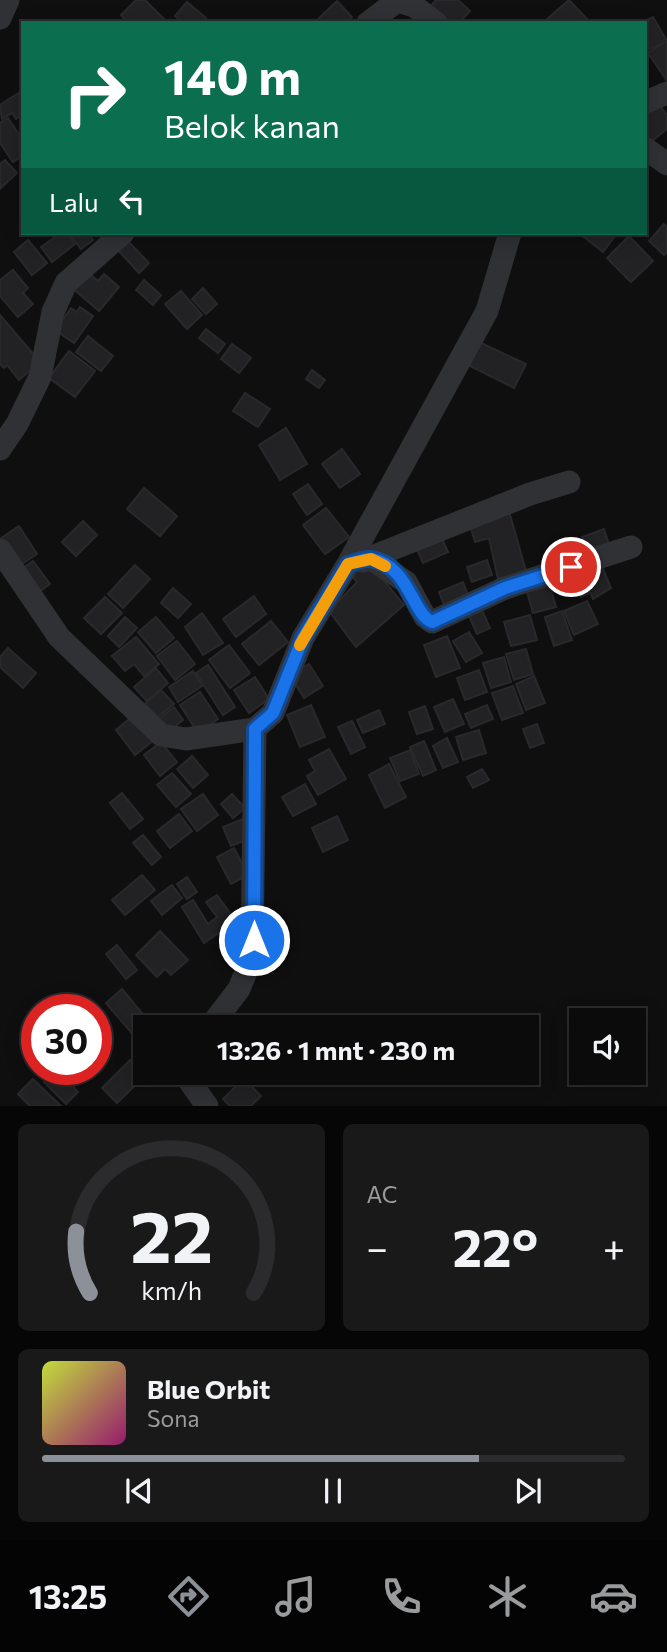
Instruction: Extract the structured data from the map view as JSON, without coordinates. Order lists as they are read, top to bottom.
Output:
{
  "page": {
    "turn": ["140 m", "Belok kanan"],
    "then": "Lalu",
    "limit": "30",
    "trip": "13:26 · 1 mnt · 230 m",
    "tile": "AC",
    "heat": ["−", "22°", "+"],
    "song": ["Blue Orbit", "Sona"],
    "tabs": "13:25",
    "gauge": ["22", "km/h"]
  }
}
